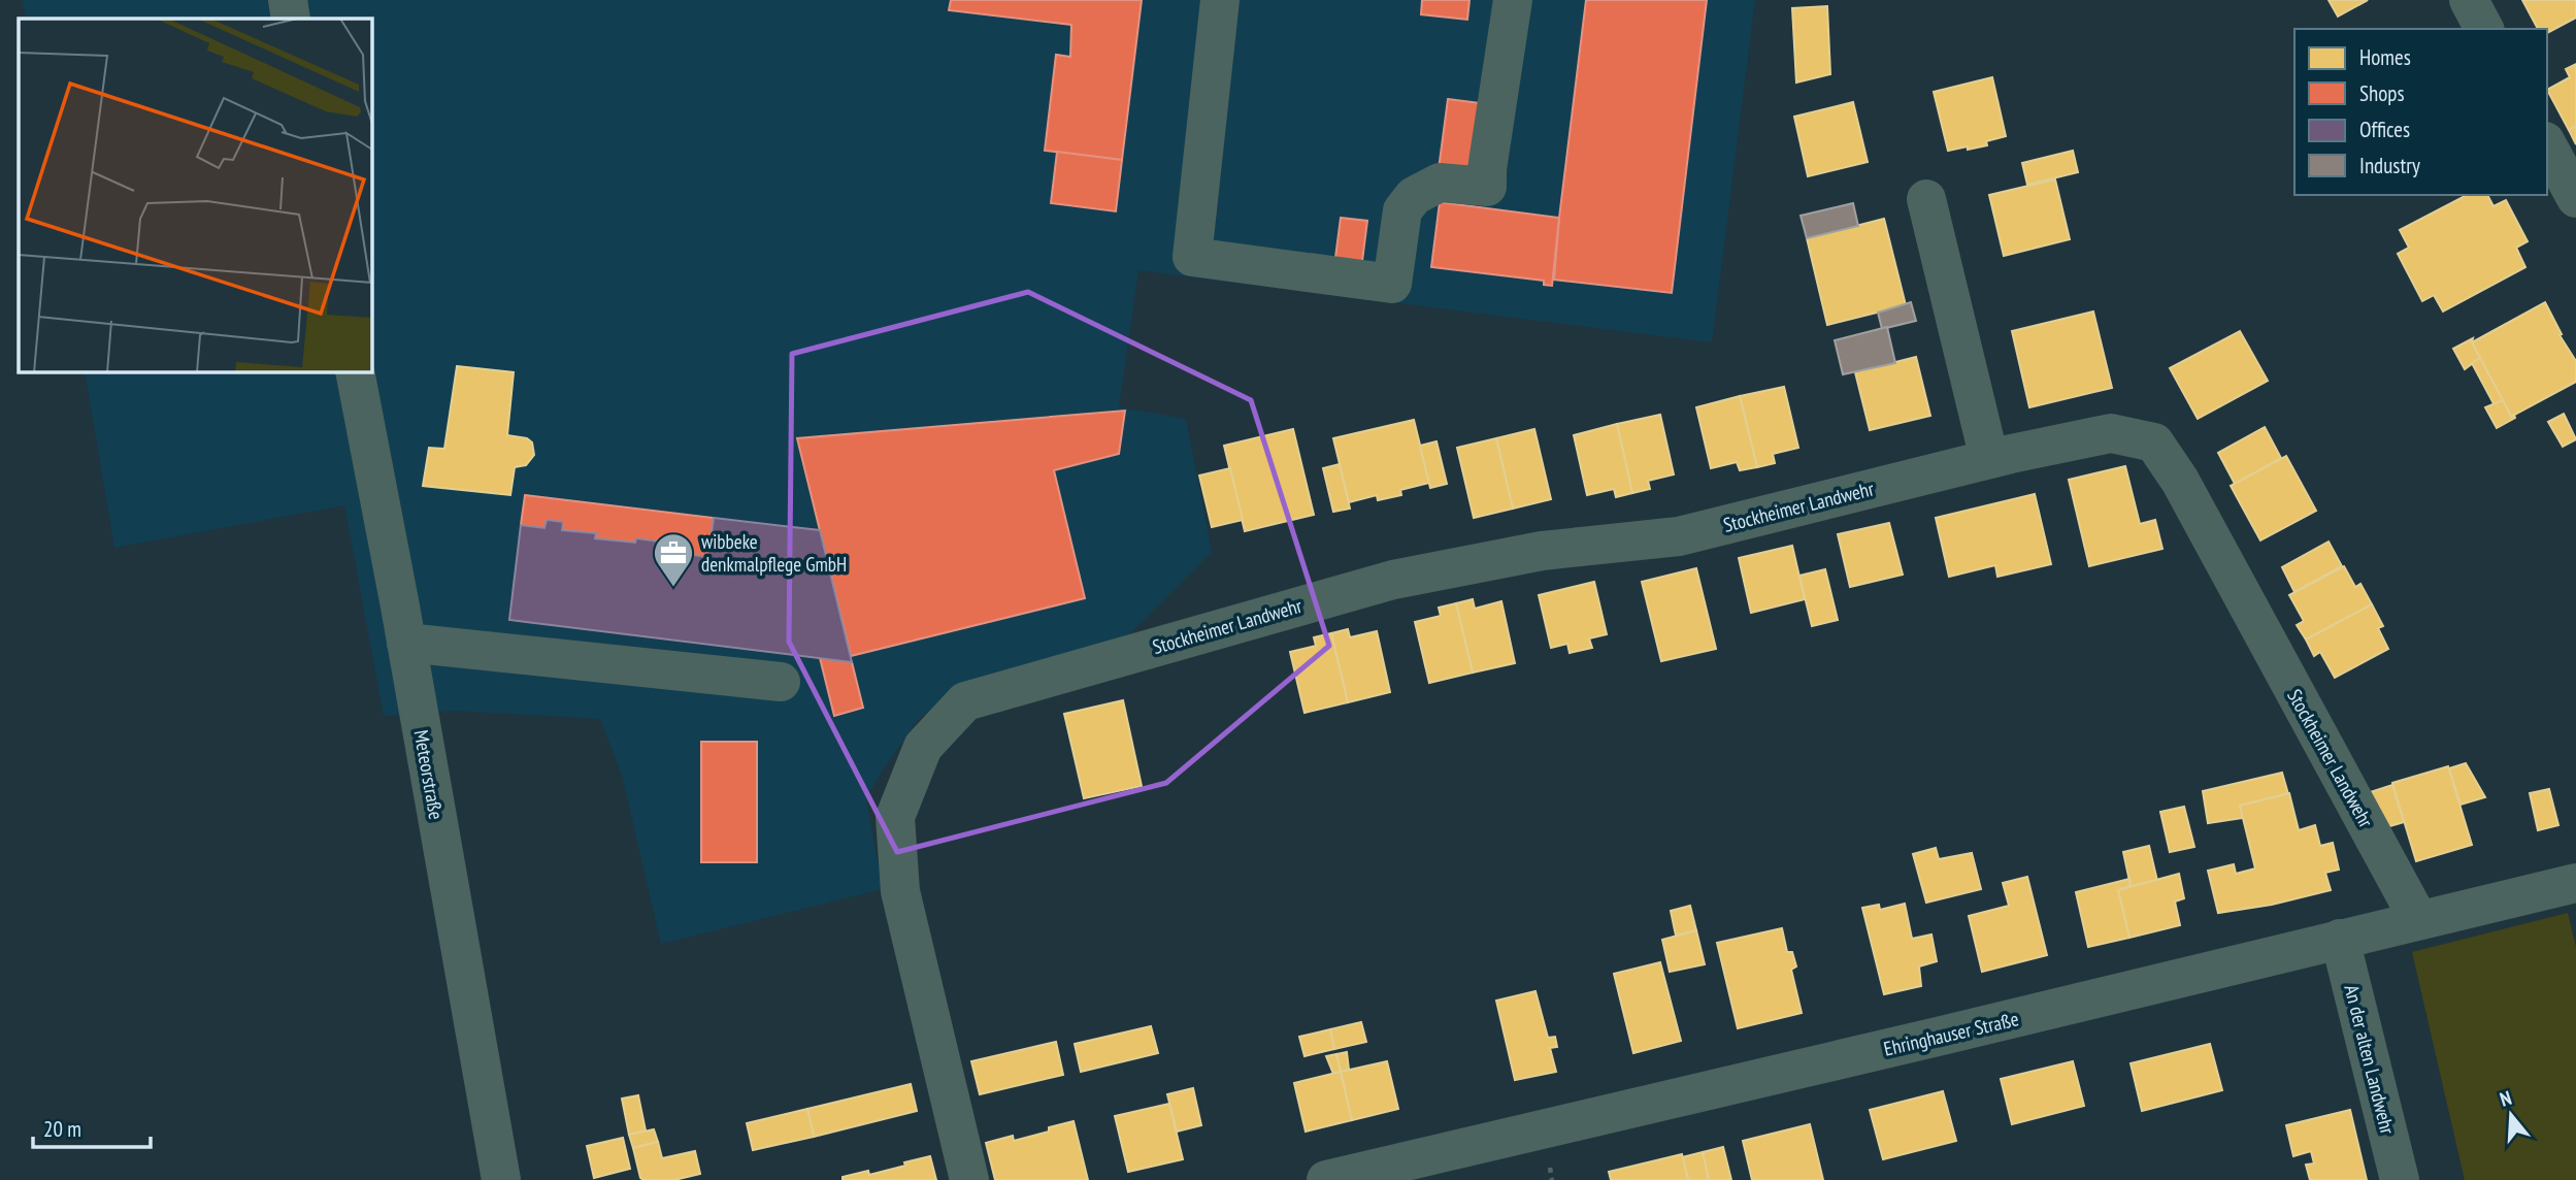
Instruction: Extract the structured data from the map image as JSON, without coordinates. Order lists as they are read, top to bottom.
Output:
{
  "streets": {
    "street": [
      "Stockheimer Landwehr",
      "Meteorstraße",
      "Ehringhauser Straße",
      "An der alten Landwehr"
    ]
  },
  "crossings": [
    ["Stockheimer Landwehr", "Ehringhauser Straße"],
    ["Ehringhauser Straße", "An der alten Landwehr"]
  ],
  "places": {
    "office": ["wibbeke denkmalpflege GmbH"]
  },
  "legend": [
    "Homes",
    "Shops",
    "Offices",
    "Industry"
  ],
  "scale_bar": "20 m",
  "north": "top"
}
